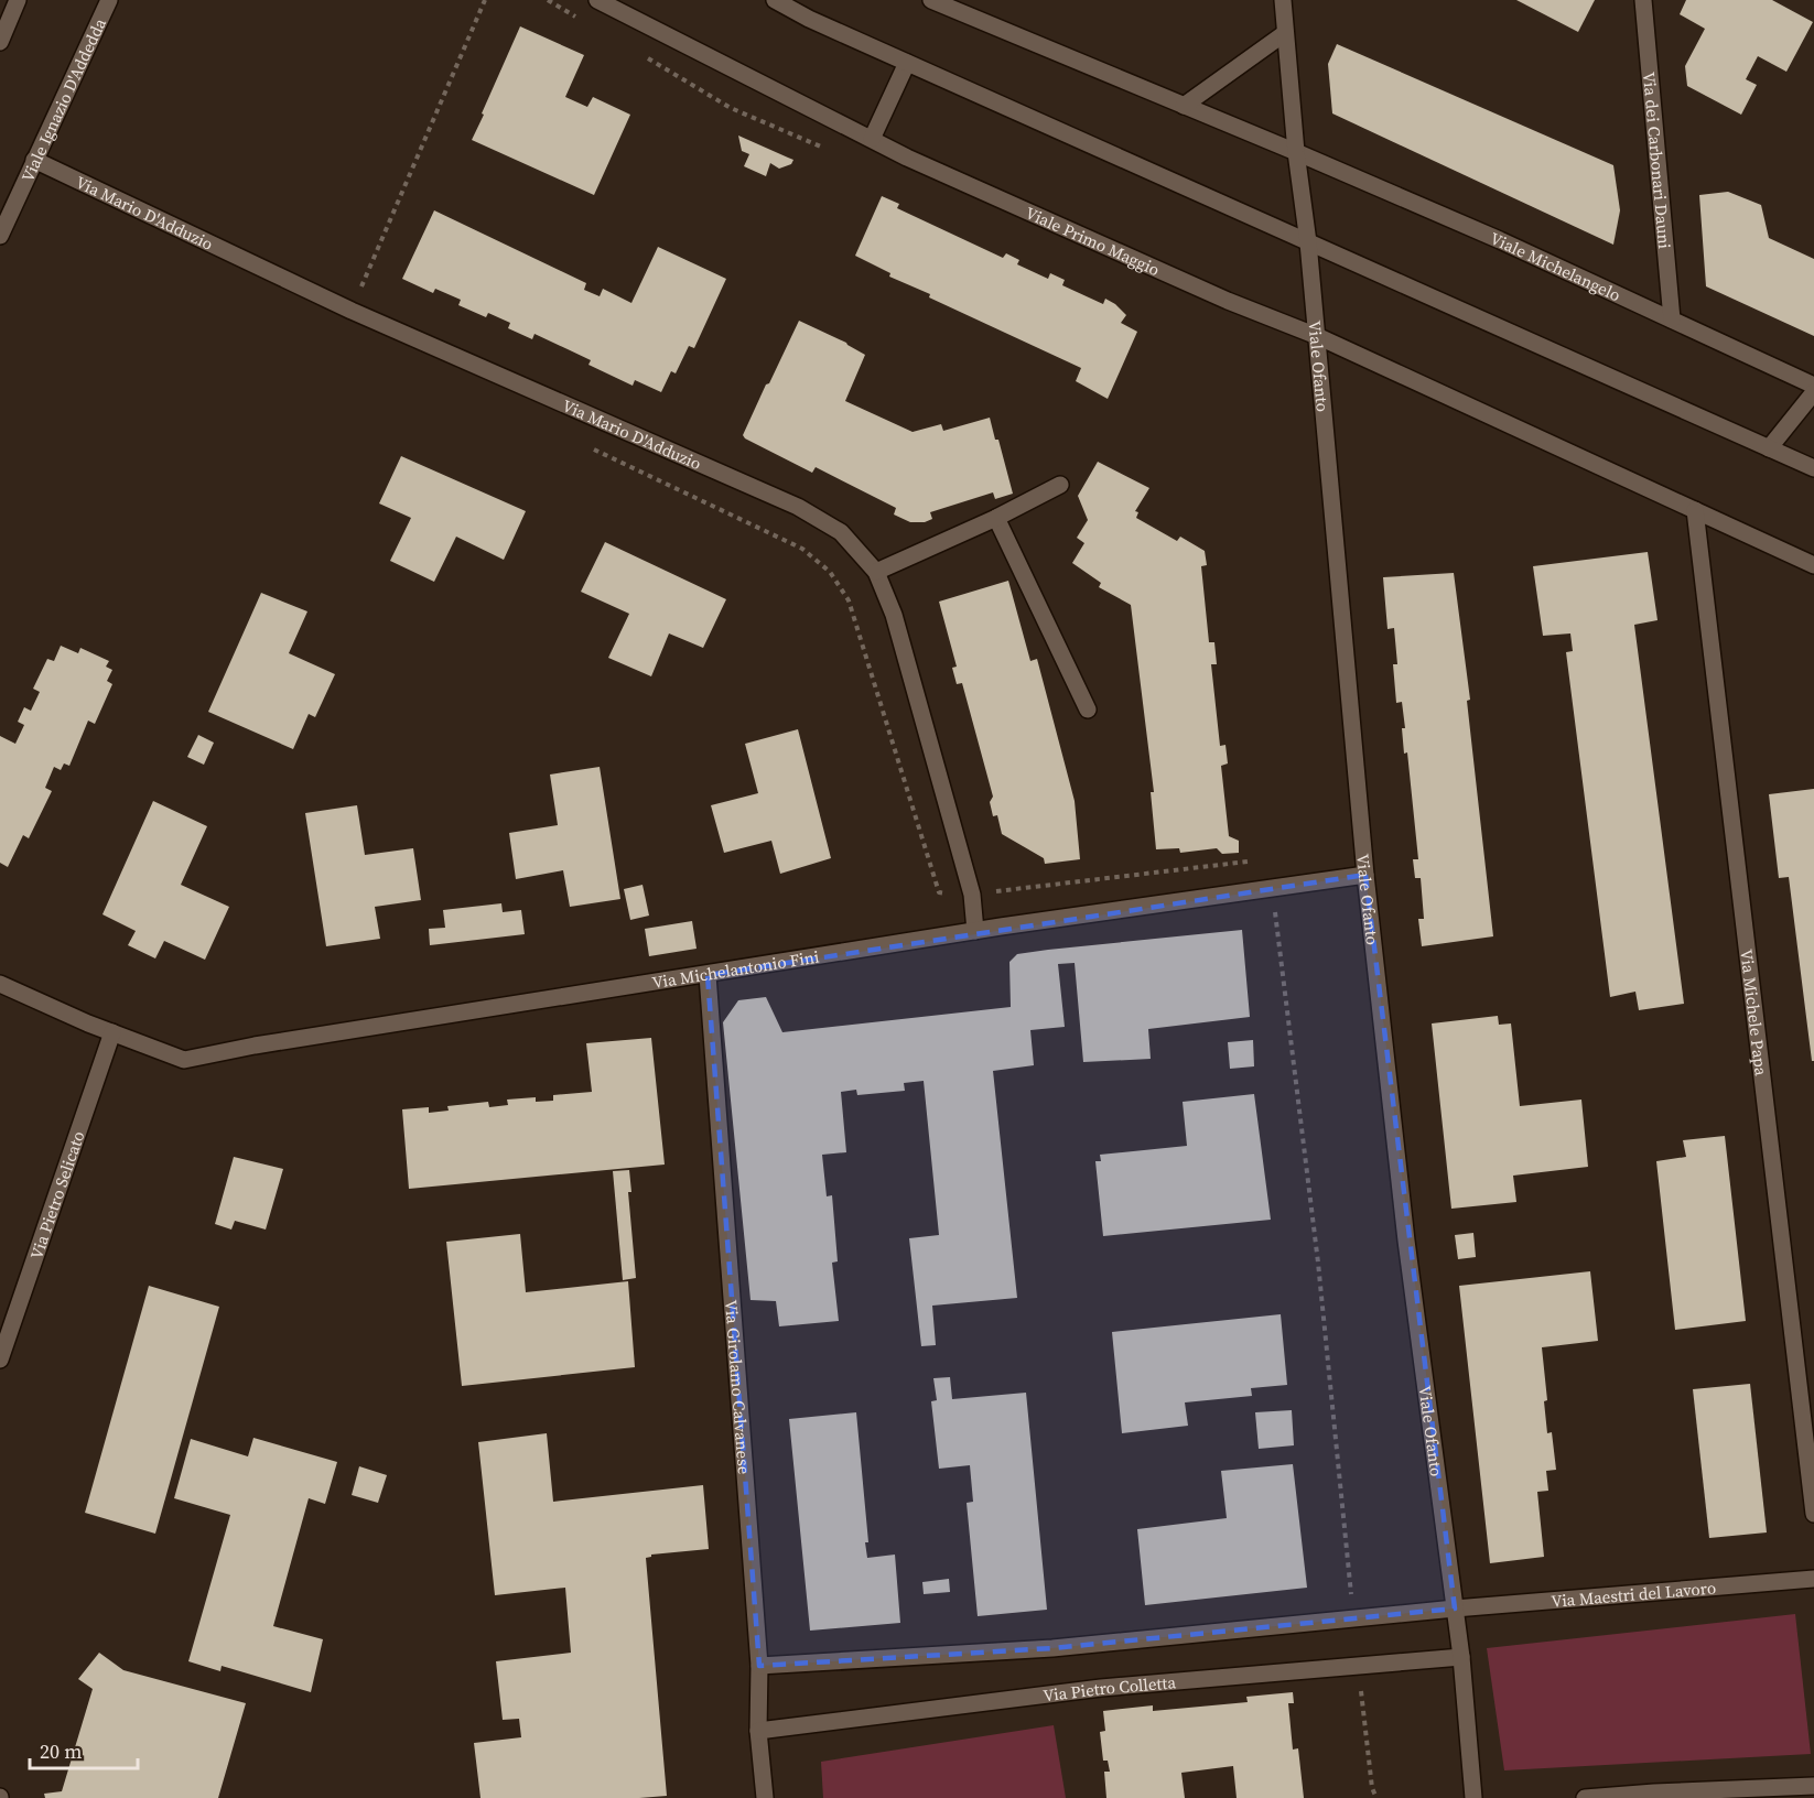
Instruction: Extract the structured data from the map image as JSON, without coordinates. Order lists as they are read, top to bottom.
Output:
{
  "streets": {
    "street": [
      "Viale Ignazio D'Addedda",
      "Via dei Carbonari Dauni",
      "Via Mario D'Adduzio",
      "Viale Primo Maggio",
      "Viale Michelangelo",
      "Viale Ofanto",
      "Via Michelantonio Fini",
      "Via Michele Papa",
      "Via Pietro Selicato",
      "Via Girolamo Calvanese",
      "Via Maestri del Lavoro",
      "Via Pietro Colletta"
    ]
  },
  "crossings": [
    ["Viale Ignazio D'Addedda", "Via Mario D'Adduzio"],
    ["Via dei Carbonari Dauni", "Viale Michelangelo"],
    ["Via Mario D'Adduzio", "Via Michelantonio Fini"],
    ["Viale Primo Maggio", "Viale Ofanto"],
    ["Viale Michelangelo", "Viale Ofanto"],
    ["Viale Ofanto", "Via Michelantonio Fini"],
    ["Viale Ofanto", "Via Maestri del Lavoro"],
    ["Viale Ofanto", "Via Pietro Colletta"],
    ["Via Michelantonio Fini", "Via Pietro Selicato"],
    ["Via Michelantonio Fini", "Via Girolamo Calvanese"],
    ["Via Girolamo Calvanese", "Via Pietro Colletta"]
  ],
  "scale_bar": "20 m"
}
